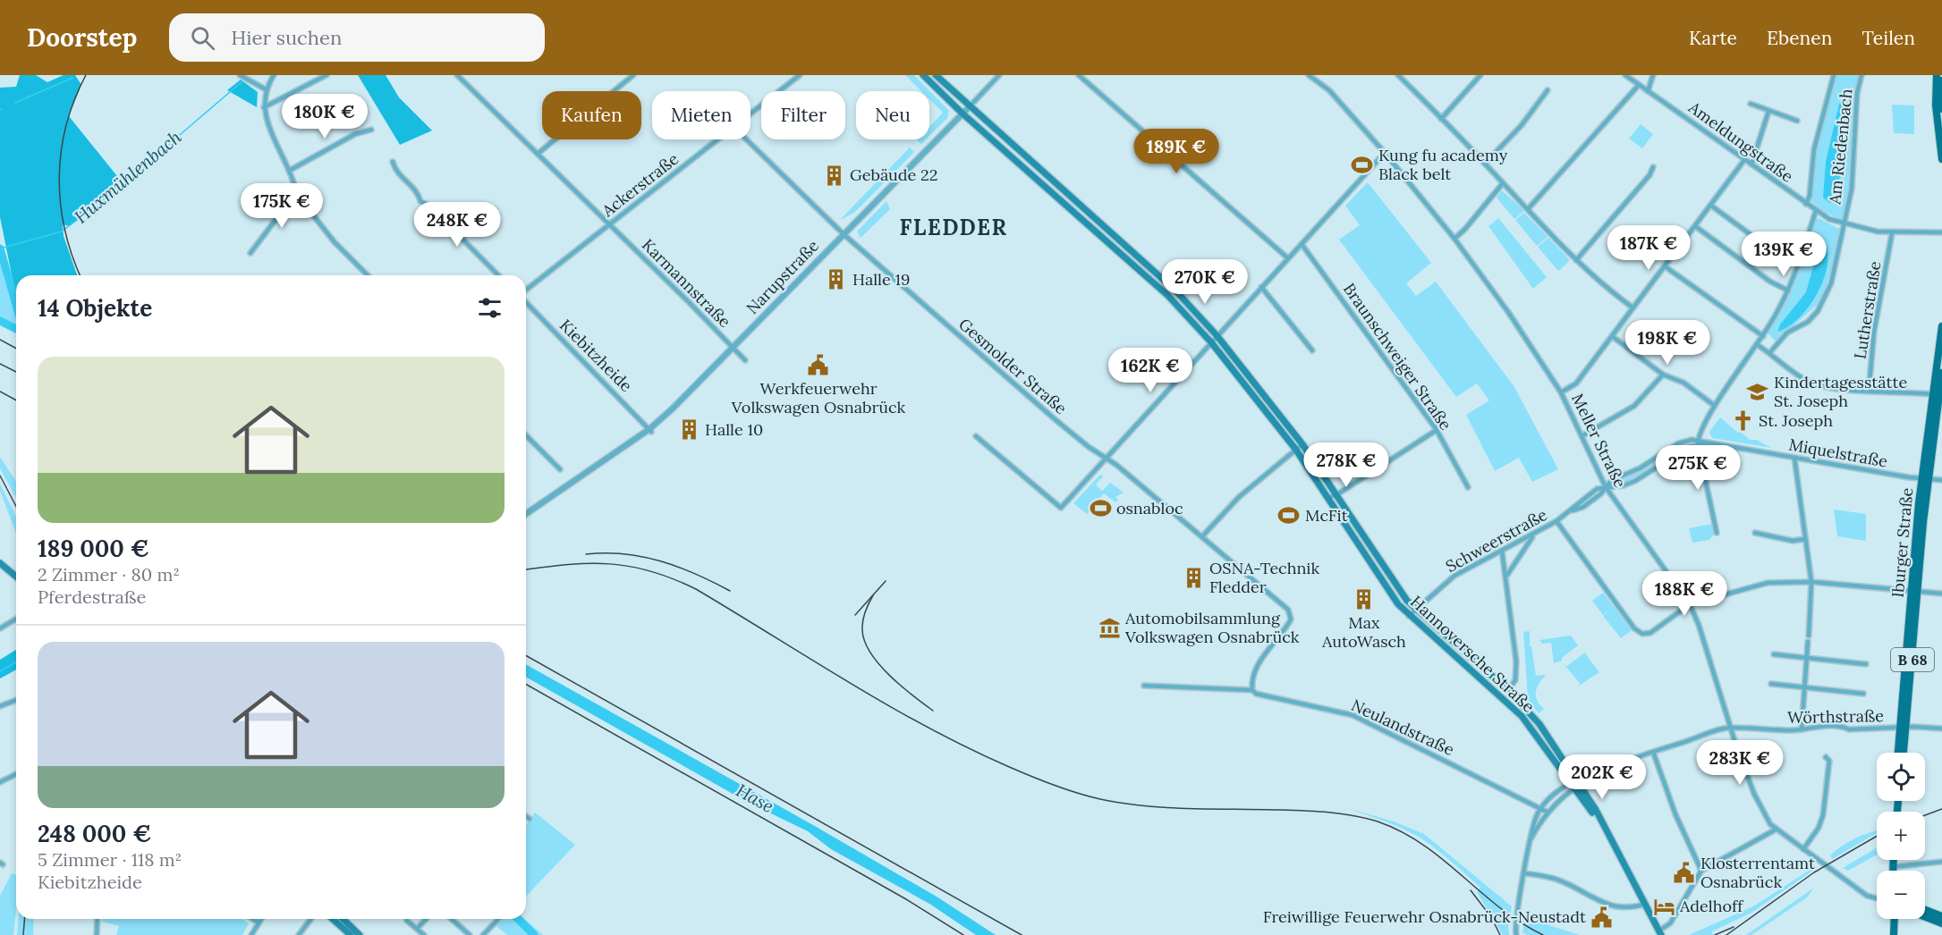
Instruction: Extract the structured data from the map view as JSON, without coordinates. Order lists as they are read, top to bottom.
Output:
{
  "streets": {
    "main road": ["Iburger Straße", "Hannoversche Straße", "B 68"],
    "street": [
      "Ameldungstraße",
      "Am Riedenbach",
      "Ackerstraße",
      "Narupstraße",
      "Karmannstraße",
      "Lutherstraße",
      "Kiebitzheide",
      "Braunschweiger Straße",
      "Gesmolder Straße",
      "Meller Straße",
      "Miquelstraße",
      "Schweerstraße",
      "Wörthstraße",
      "Neulandstraße"
    ]
  },
  "crossings": [
    ["Ameldungstraße", "Am Riedenbach"],
    ["Ameldungstraße", "Lutherstraße"],
    ["Am Riedenbach", "Miquelstraße"],
    ["Ackerstraße", "Karmannstraße"],
    ["Narupstraße", "Karmannstraße"],
    ["Narupstraße", "Kiebitzheide"],
    ["Narupstraße", "Gesmolder Straße"],
    ["Narupstraße", "Hannoversche Straße"],
    ["Gesmolder Straße", "Neulandstraße"],
    ["Meller Straße", "Schweerstraße"],
    ["Meller Straße", "Wörthstraße"],
    ["Miquelstraße", "Iburger Straße"],
    ["Schweerstraße", "Hannoversche Straße"],
    ["Iburger Straße", "Wörthstraße"]
  ],
  "districts": ["FLEDDER"],
  "water": ["Huxmühlenbach", "Hase"],
  "places": {
    "sports": ["Kung fu academy Black belt", "osnabloc", "McFit"],
    "building": [
      "Gebäude 22",
      "Halle 19",
      "Halle 10",
      "OSNA-Technik Fledder",
      "Max AutoWasch"
    ],
    "public building": ["Werkfeuerwehr Volkswagen Osnabrück", "Klosterrentamt Osnabrück", "Freiwillige Feuerwehr Osnabrück-Neustadt"],
    "school or university": ["Kindertagesstätte St. Joseph"],
    "church": ["St. Joseph"],
    "museum": ["Automobilsammlung Volkswagen Osnabrück"],
    "hotel": ["Adelhoff"]
  },
  "page": {
    "header": "Doorstep",
    "search": "Hier suchen",
    "nav": ["Karte", "Ebenen", "Teilen"],
    "chip": [
      "Kaufen",
      "Mieten",
      "Filter",
      "Neu"
    ],
    "price": [
      "180K €",
      "189K €",
      "175K €",
      "248K €",
      "187K €",
      "139K €",
      "270K €",
      "198K €",
      "162K €",
      "278K €",
      "275K €",
      "188K €",
      "283K €",
      "202K €"
    ],
    "heading": "14 Objekte",
    "list": [
      {
        "name": "189 000 €",
        "note": "2 Zimmer · 80 m² · Pferdestraße"
      },
      {
        "name": "248 000 €",
        "note": "5 Zimmer · 118 m² · Kiebitzheide"
      }
    ],
    "map_buttons": ["+", "−"]
  }
}
